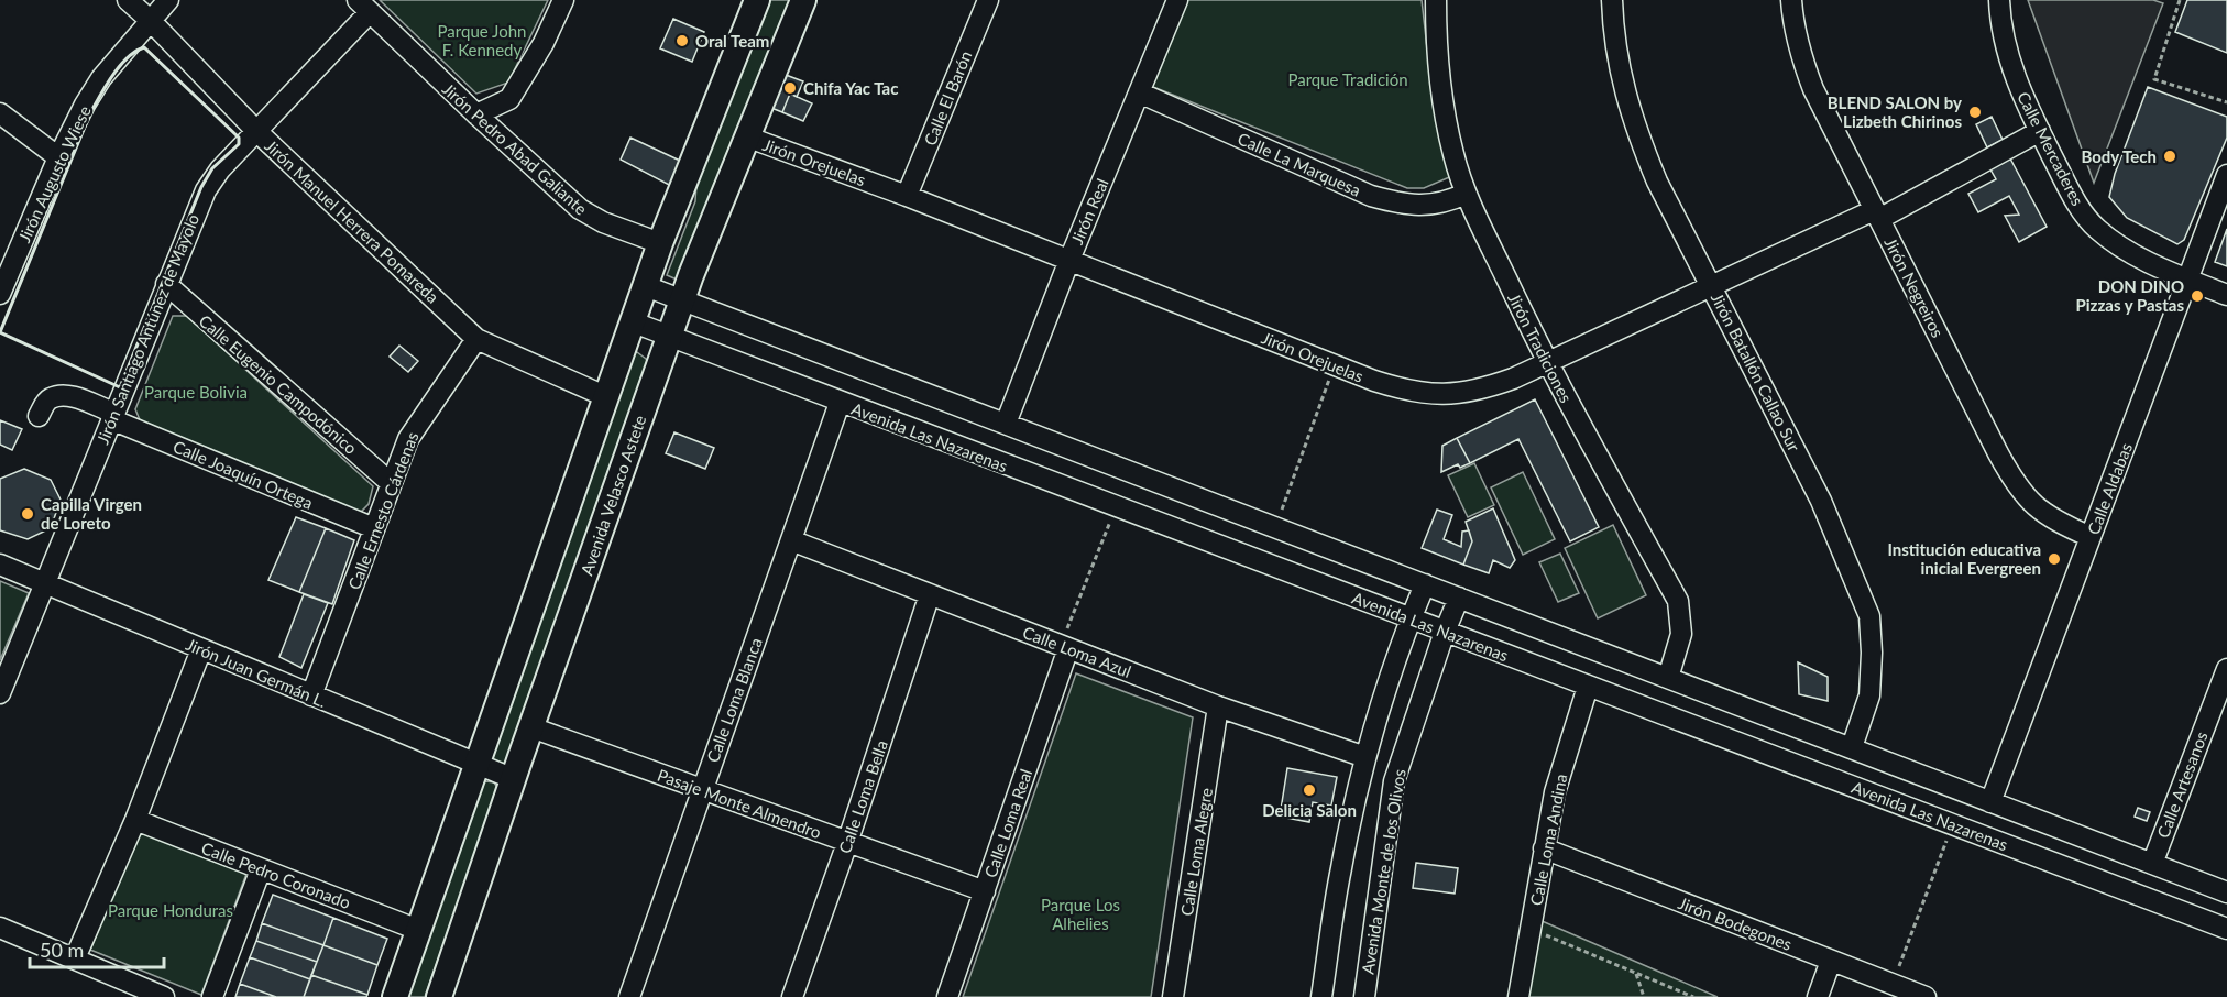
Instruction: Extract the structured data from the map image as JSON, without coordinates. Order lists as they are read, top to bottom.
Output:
{
  "streets": {
    "main road": ["Avenida Velasco Astete"],
    "street": [
      "Calle El Barón",
      "Jirón Pedro Abad Galiante",
      "Calle Mercaderes",
      "Jirón Orejuelas",
      "Calle La Marquesa",
      "Jirón Augusto Wiese",
      "Jirón Real",
      "Jirón Manuel Herrera Pomareda",
      "Jirón Negreiros",
      "Jirón Santiago Antúnez de Mayolo",
      "Jirón Tradiciones",
      "Jirón Batallón Callao Sur",
      "Calle Eugenio Campodónico",
      "Avenida Las Nazarenas",
      "Calle Joaquín Ortega",
      "Calle Aldabas",
      "Calle Ernesto Cárdenas",
      "Calle Loma Azul",
      "Jirón Juan Germán L.",
      "Calle Loma Blanca",
      "Calle Artesanos",
      "Calle Loma Bella",
      "Pasaje Monte Almendro",
      "Calle Loma Real",
      "Calle Loma Andina",
      "Calle Loma Alegre",
      "Avenida Monte de los Olivos",
      "Calle Pedro Coronado",
      "Jirón Bodegones"
    ]
  },
  "crossings": [
    ["Calle El Barón", "Jirón Orejuelas"],
    ["Jirón Pedro Abad Galiante", "Jirón Santiago Antúnez de Mayolo"],
    ["Calle Mercaderes", "Jirón Orejuelas"],
    ["Calle Mercaderes", "Calle Aldabas"],
    ["Jirón Orejuelas", "Jirón Real"],
    ["Jirón Orejuelas", "Jirón Negreiros"],
    ["Jirón Orejuelas", "Jirón Tradiciones"],
    ["Jirón Orejuelas", "Jirón Batallón Callao Sur"],
    ["Jirón Orejuelas", "Avenida Velasco Astete"],
    ["Calle La Marquesa", "Jirón Real"],
    ["Calle La Marquesa", "Jirón Tradiciones"],
    ["Jirón Augusto Wiese", "Jirón Manuel Herrera Pomareda"],
    ["Jirón Real", "Avenida Las Nazarenas"],
    ["Jirón Manuel Herrera Pomareda", "Jirón Santiago Antúnez de Mayolo"],
    ["Jirón Manuel Herrera Pomareda", "Calle Ernesto Cárdenas"],
    ["Jirón Negreiros", "Calle Aldabas"],
    ["Jirón Santiago Antúnez de Mayolo", "Calle Eugenio Campodónico"],
    ["Jirón Santiago Antúnez de Mayolo", "Calle Joaquín Ortega"],
    ["Jirón Santiago Antúnez de Mayolo", "Jirón Juan Germán L."],
    ["Jirón Tradiciones", "Avenida Las Nazarenas"],
    ["Jirón Batallón Callao Sur", "Avenida Las Nazarenas"],
    ["Calle Eugenio Campodónico", "Calle Ernesto Cárdenas"],
    ["Avenida Las Nazarenas", "Calle Aldabas"],
    ["Avenida Las Nazarenas", "Avenida Velasco Astete"],
    ["Avenida Las Nazarenas", "Calle Loma Blanca"],
    ["Avenida Las Nazarenas", "Calle Artesanos"],
    ["Avenida Las Nazarenas", "Calle Loma Andina"],
    ["Avenida Las Nazarenas", "Avenida Monte de los Olivos"],
    ["Calle Joaquín Ortega", "Calle Ernesto Cárdenas"],
    ["Avenida Velasco Astete", "Jirón Juan Germán L."],
    ["Avenida Velasco Astete", "Pasaje Monte Almendro"],
    ["Calle Ernesto Cárdenas", "Jirón Juan Germán L."],
    ["Calle Loma Azul", "Calle Loma Blanca"],
    ["Calle Loma Azul", "Calle Loma Bella"],
    ["Calle Loma Azul", "Calle Loma Real"],
    ["Calle Loma Azul", "Calle Loma Alegre"],
    ["Calle Loma Blanca", "Pasaje Monte Almendro"],
    ["Calle Loma Bella", "Pasaje Monte Almendro"],
    ["Pasaje Monte Almendro", "Calle Loma Real"],
    ["Calle Loma Andina", "Jirón Bodegones"]
  ],
  "parks": [
    "Parque John F. Kennedy",
    "Parque Tradición",
    "Parque Bolivia",
    "Parque Los Alhelies",
    "Parque Honduras"
  ],
  "places": [
    "Oral Team",
    "Chifa Yac Tac",
    "BLEND SALON by Lizbeth Chirinos",
    "Body Tech",
    "DON DINO Pizzas y Pastas",
    "Capilla Virgen de Loreto",
    "Institución educativa inicial Evergreen",
    "Delicia Salon"
  ],
  "scale_bar": "50 m"
}
